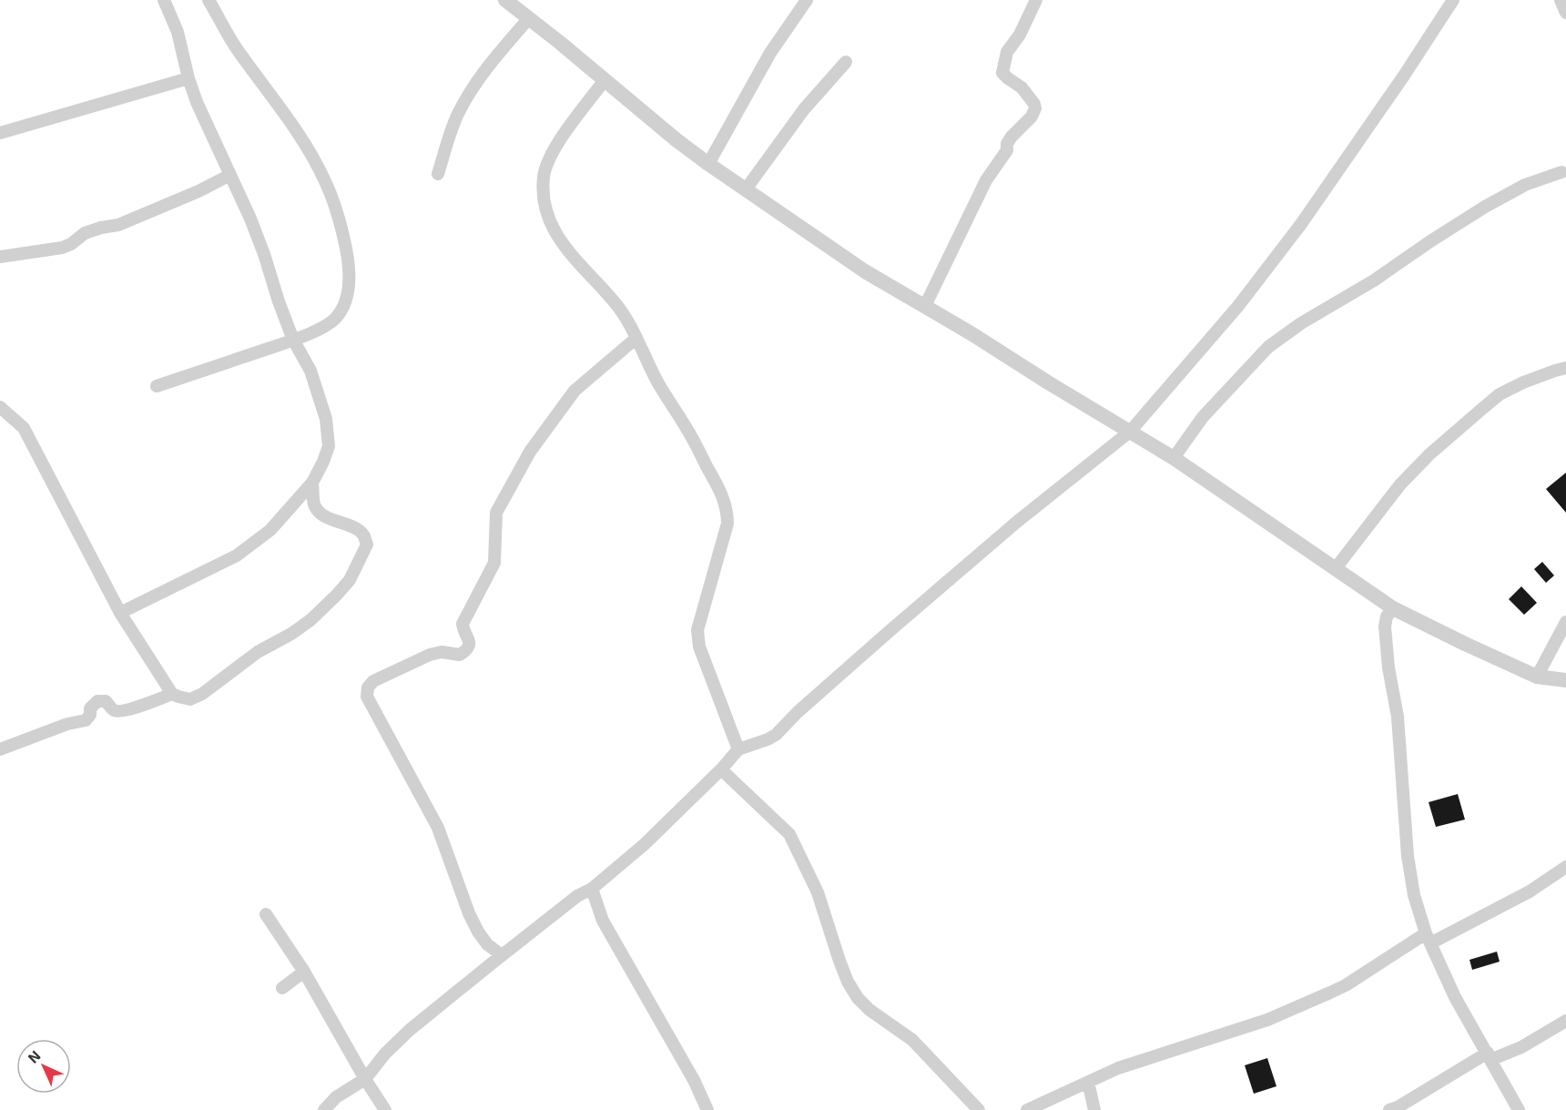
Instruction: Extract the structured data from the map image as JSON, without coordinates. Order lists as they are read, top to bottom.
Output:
{
  "north": "top left"
}
